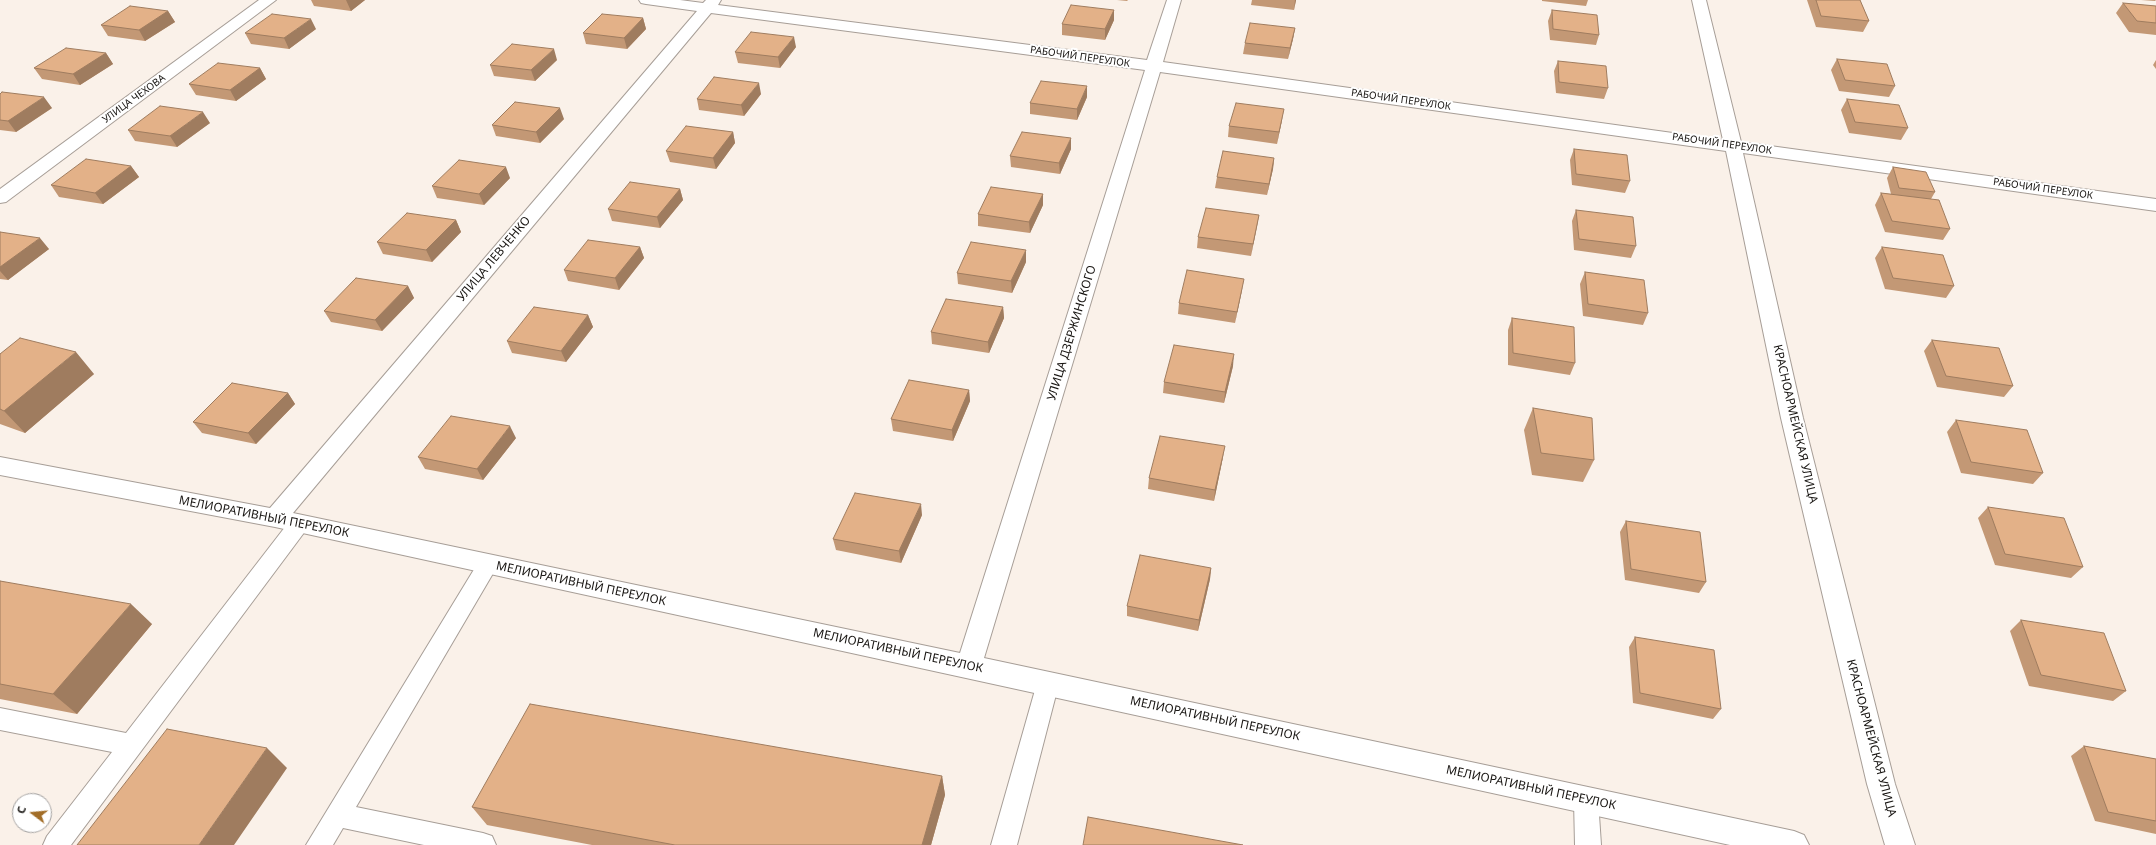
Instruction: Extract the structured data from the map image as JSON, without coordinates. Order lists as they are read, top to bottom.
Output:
{
  "streets": {
    "street": [
      "РАБОЧИЙ ПЕРЕУЛОК",
      "УЛИЦА ЧЕХОВА",
      "УЛИЦА ЛЕВЧЕНКО",
      "УЛИЦА ДЗЕРЖИНСКОГО",
      "КРАСНОАРМЕЙСКАЯ УЛИЦА",
      "МЕЛИОРАТИВНЫЙ ПЕРЕУЛОК"
    ]
  },
  "crossings": [
    ["РАБОЧИЙ ПЕРЕУЛОК", "УЛИЦА ЛЕВЧЕНКО"],
    ["РАБОЧИЙ ПЕРЕУЛОК", "УЛИЦА ДЗЕРЖИНСКОГО"],
    ["РАБОЧИЙ ПЕРЕУЛОК", "КРАСНОАРМЕЙСКАЯ УЛИЦА"],
    ["УЛИЦА ЛЕВЧЕНКО", "МЕЛИОРАТИВНЫЙ ПЕРЕУЛОК"],
    ["УЛИЦА ДЗЕРЖИНСКОГО", "МЕЛИОРАТИВНЫЙ ПЕРЕУЛОК"]
  ],
  "north": "left"
}
